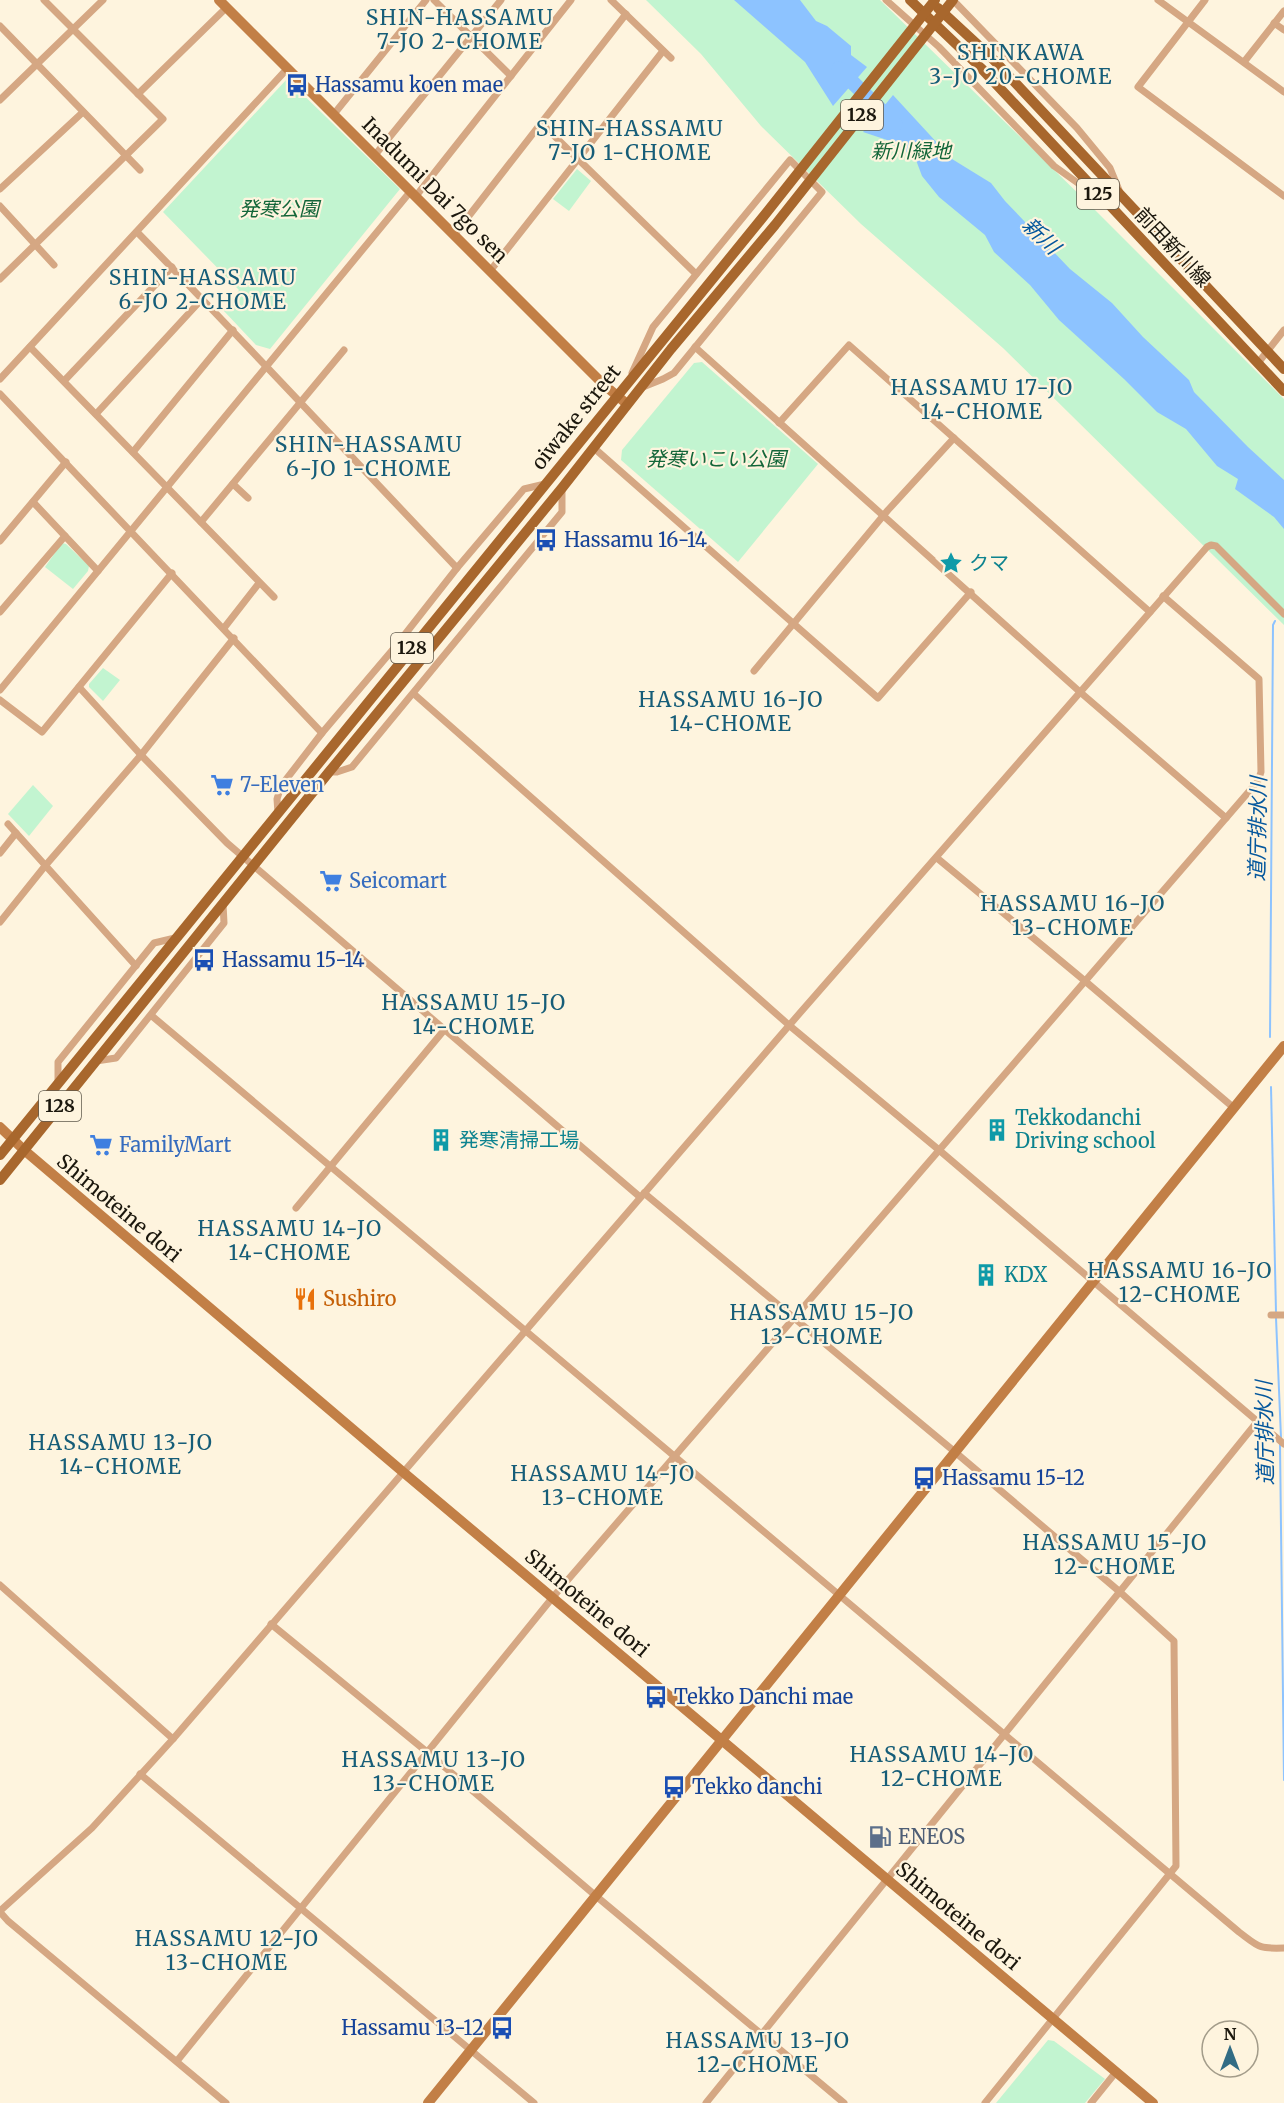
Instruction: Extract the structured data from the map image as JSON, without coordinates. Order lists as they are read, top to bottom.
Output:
{
  "streets": {
    "main road": [
      "128",
      "125",
      "前田新川線",
      "oiwake street"
    ],
    "street": ["Inadumi Dai 7go sen", "Shimoteine dori"]
  },
  "crossings": [
    ["128", "Inadumi Dai 7go sen"],
    ["128", "oiwake street"],
    ["128", "Shimoteine dori"],
    ["Inadumi Dai 7go sen", "oiwake street"]
  ],
  "districts": [
    "SHIN-HASSAMU 7-JO 2-CHOME",
    "SHINKAWA 3-JO 20-CHOME",
    "SHIN-HASSAMU 7-JO 1-CHOME",
    "SHIN-HASSAMU 6-JO 2-CHOME",
    "HASSAMU 17-JO 14-CHOME",
    "SHIN-HASSAMU 6-JO 1-CHOME",
    "HASSAMU 16-JO 14-CHOME",
    "HASSAMU 16-JO 13-CHOME",
    "HASSAMU 15-JO 14-CHOME",
    "HASSAMU 14-JO 14-CHOME",
    "HASSAMU 16-JO 12-CHOME",
    "HASSAMU 15-JO 13-CHOME",
    "HASSAMU 13-JO 14-CHOME",
    "HASSAMU 14-JO 13-CHOME",
    "HASSAMU 15-JO 12-CHOME",
    "HASSAMU 14-JO 12-CHOME",
    "HASSAMU 13-JO 13-CHOME",
    "HASSAMU 12-JO 13-CHOME",
    "HASSAMU 13-JO 12-CHOME"
  ],
  "water": ["新川", "道庁排水川"],
  "parks": ["新川緑地", "発寒公園", "発寒いこい公園"],
  "places": {
    "bus stop": [
      "Hassamu koen mae",
      "Hassamu 16-14",
      "Hassamu 15-14",
      "Hassamu 15-12",
      "Tekko Danchi mae",
      "Tekko danchi",
      "Hassamu 13-12"
    ],
    "place": ["クマ"],
    "supermarket": ["7-Eleven", "Seicomart", "FamilyMart"],
    "building": ["Tekkodanchi Driving school", "発寒清掃工場", "KDX"],
    "restaurant": ["Sushiro"],
    "fuel station": ["ENEOS"]
  },
  "north": "top"
}
